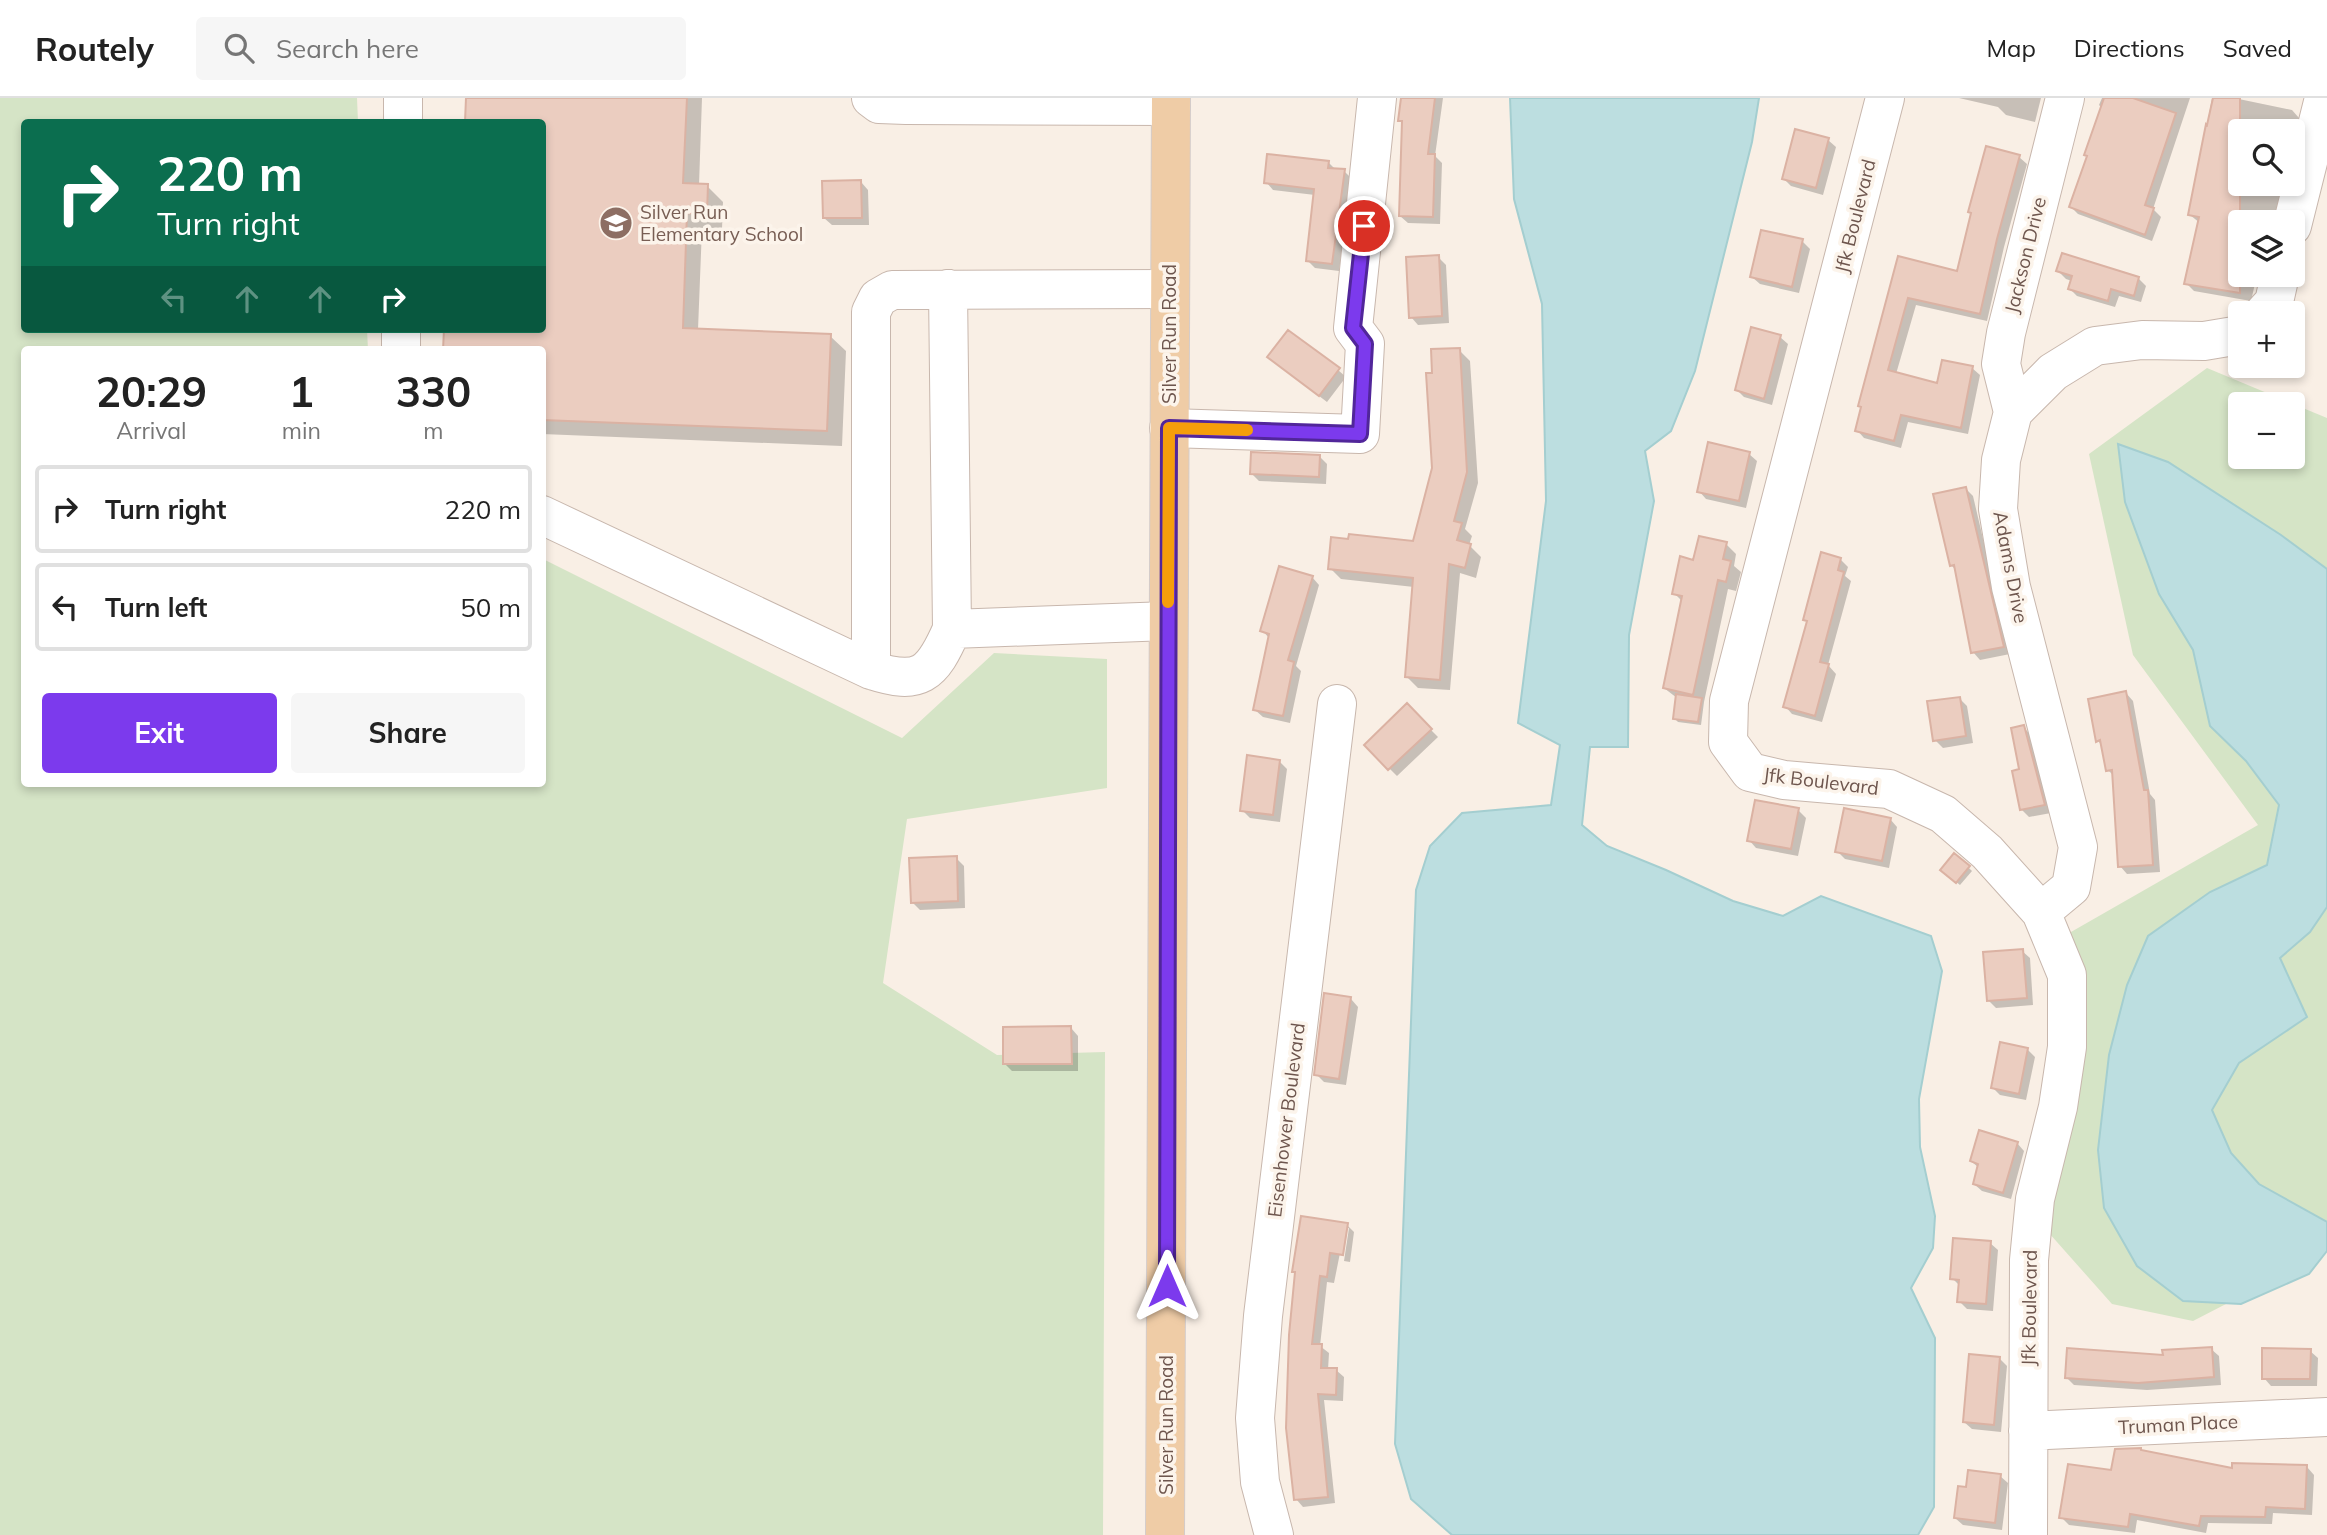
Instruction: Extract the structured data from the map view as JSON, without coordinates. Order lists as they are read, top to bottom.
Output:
{
  "streets": {
    "main road": ["Silver Run Road"],
    "street": [
      "Jfk Boulevard",
      "Jackson Drive",
      "Adams Drive",
      "Eisenhower Boulevard",
      "Truman Place"
    ]
  },
  "crossings": [
    ["Jfk Boulevard", "Adams Drive"],
    ["Jfk Boulevard", "Truman Place"],
    ["Jackson Drive", "Adams Drive"]
  ],
  "places": {
    "school or university": ["Silver Run Elementary School"]
  },
  "page": {
    "header": "Routely",
    "search": "Search here",
    "nav": ["Map", "Directions", "Saved"],
    "map_buttons": ["+", "−"],
    "turn": ["220 m", "Turn right"],
    "eta": [
      "20:29",
      "Arrival",
      "1",
      "min",
      "330",
      "m"
    ],
    "list": [
      {
        "name": "Turn right",
        "value": "220 m"
      },
      {
        "name": "Turn left",
        "value": "50 m"
      }
    ],
    "buttons": ["Exit", "Share"]
  }
}
